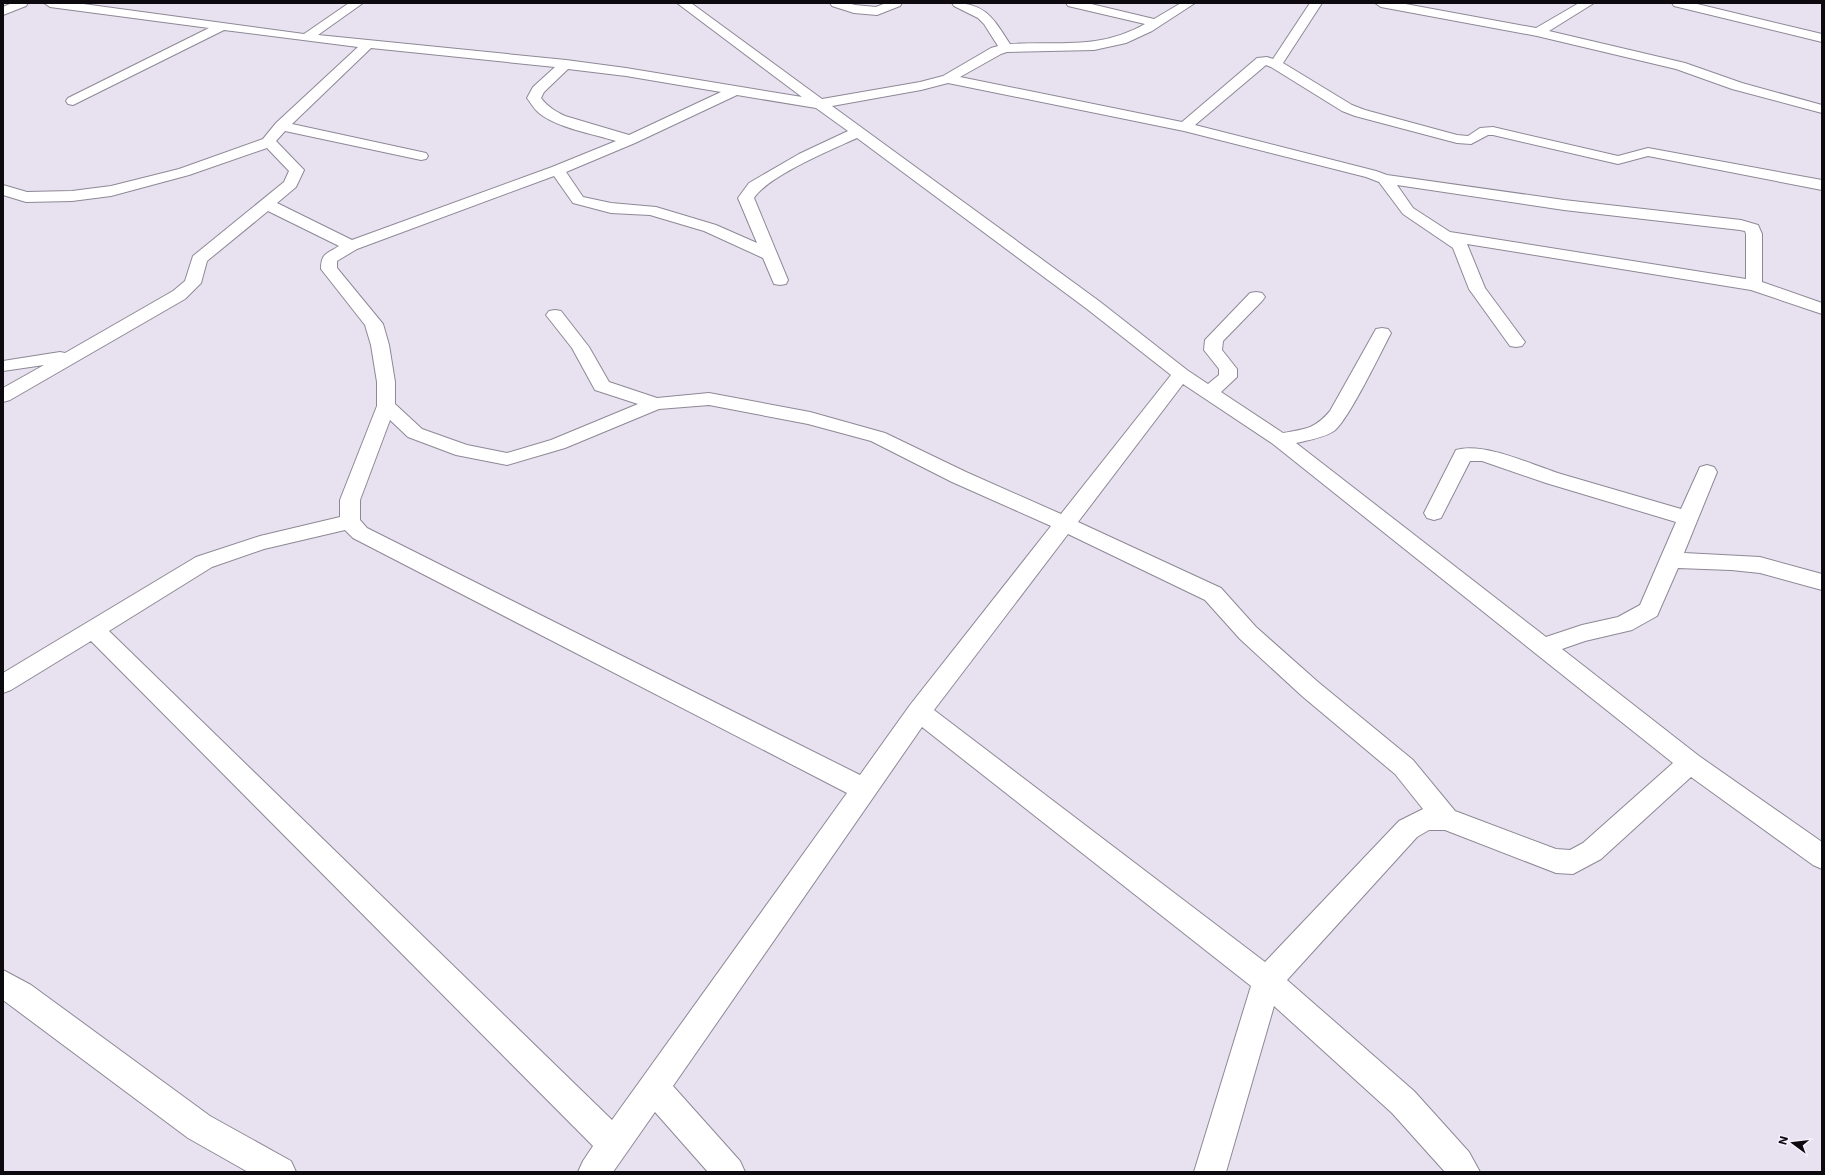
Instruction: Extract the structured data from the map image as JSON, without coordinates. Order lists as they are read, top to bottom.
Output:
{
  "north": "left"
}
